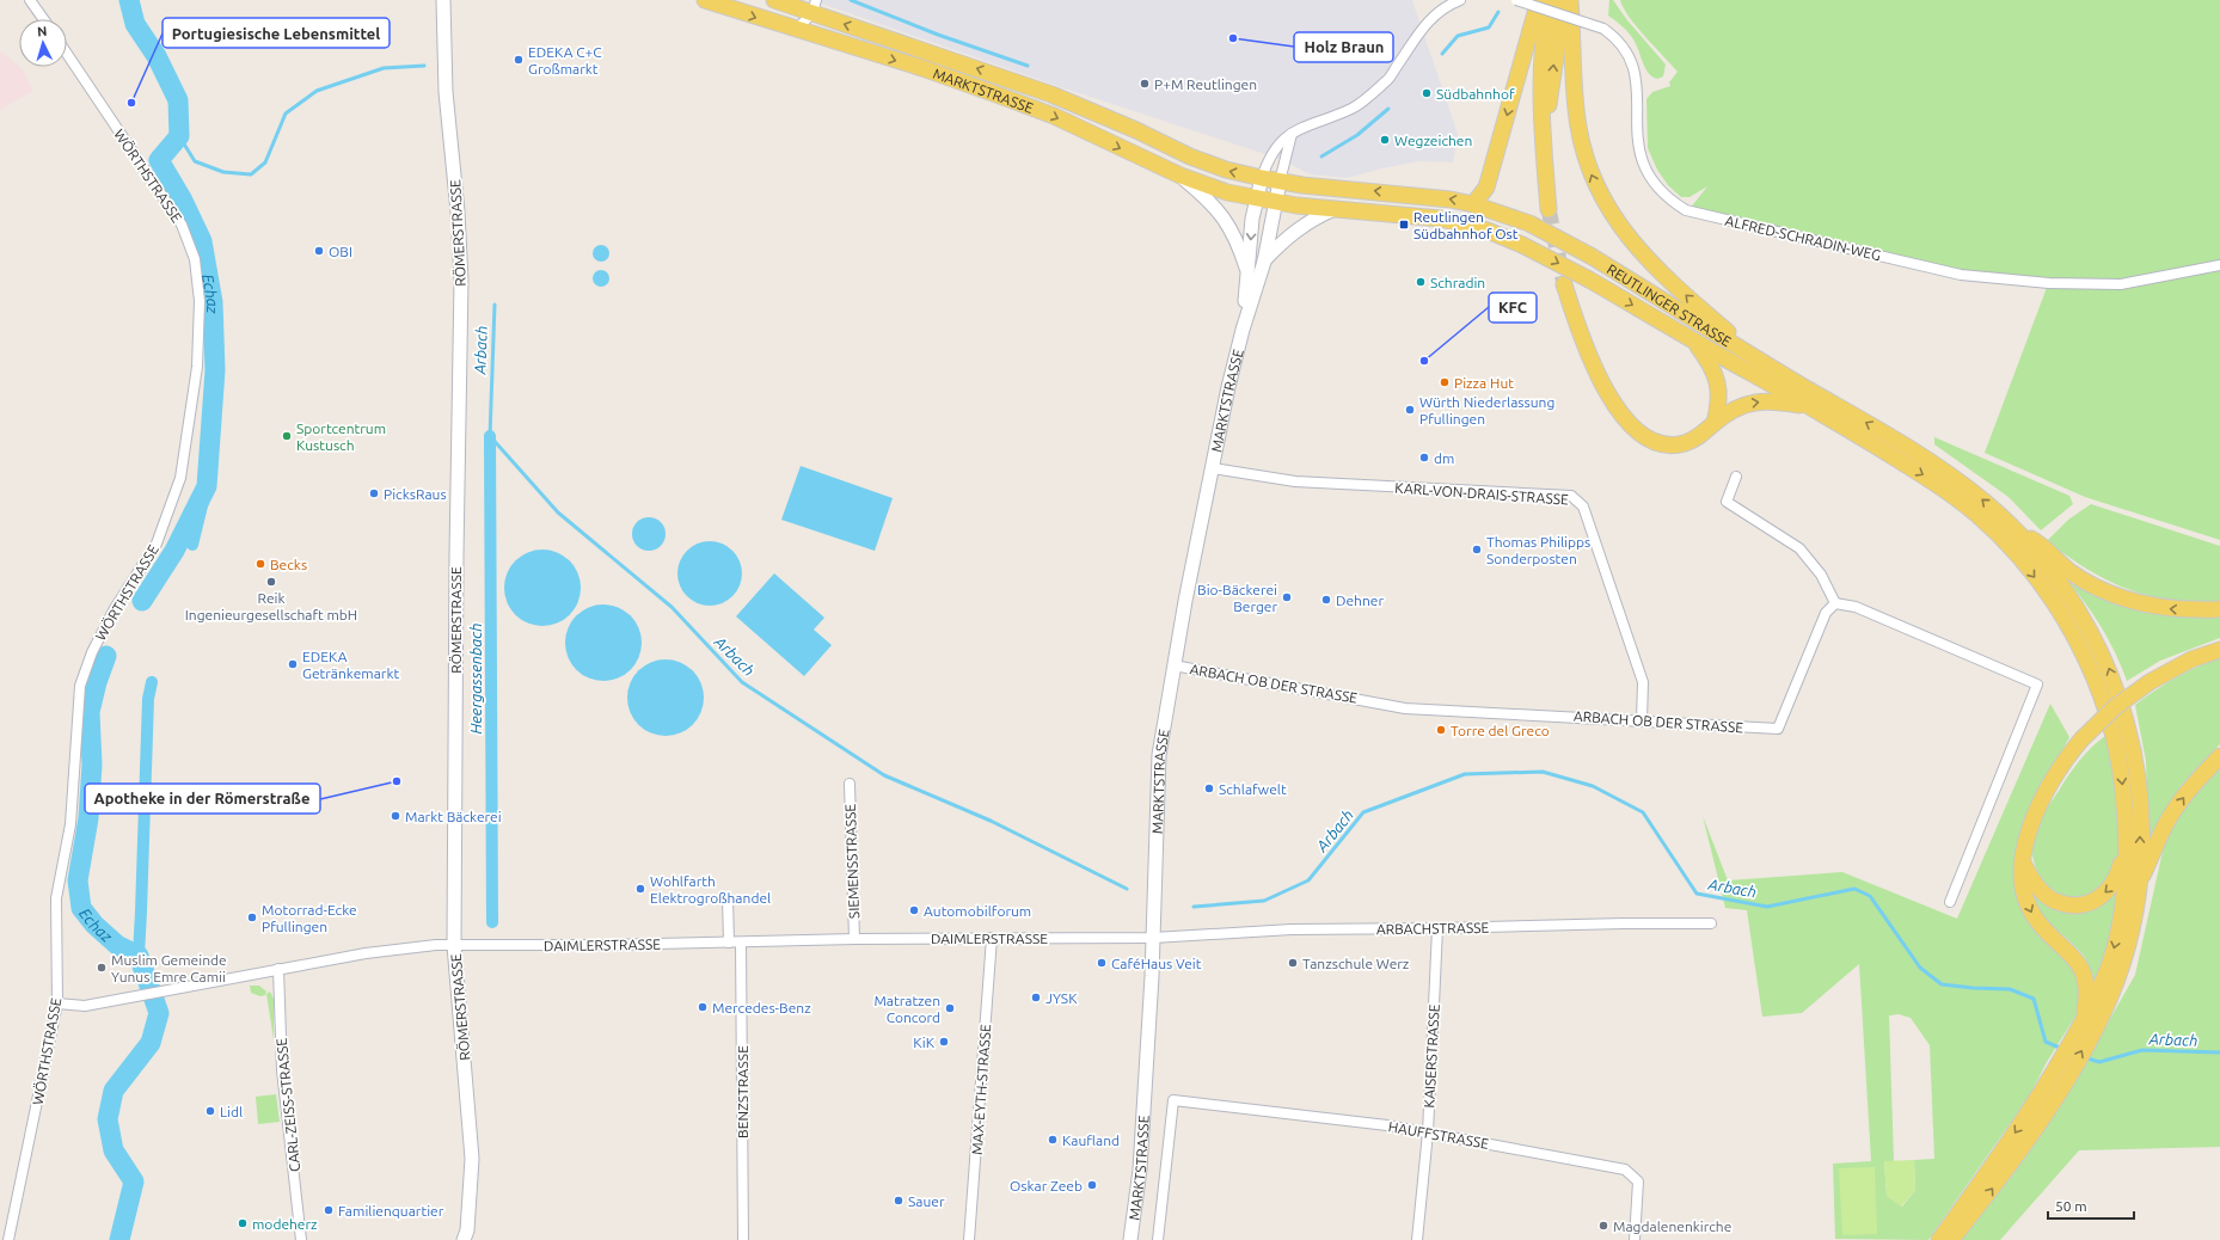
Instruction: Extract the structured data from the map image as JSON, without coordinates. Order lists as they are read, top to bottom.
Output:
{
  "streets": {
    "main road": ["MARKTSTRASSE", "RÖMERSTRASSE", "REUTLINGER STRASSE"],
    "street": [
      "WÖRTHSTRASSE",
      "ALFRED-SCHRADIN-WEG",
      "KARL-VON-DRAIS-STRASSE",
      "ARBACH OB DER STRASSE",
      "SIEMENSSTRASSE",
      "ARBACHSTRASSE",
      "DAIMLERSTRASSE",
      "KAISERSTRASSE",
      "MAX-EYTH-STRASSE",
      "BENZSTRASSE",
      "CARL-ZEISS-STRASSE",
      "HAUFFSTRASSE"
    ]
  },
  "crossings": [
    ["MARKTSTRASSE", "REUTLINGER STRASSE"],
    ["MARKTSTRASSE", "KARL-VON-DRAIS-STRASSE"],
    ["MARKTSTRASSE", "ARBACH OB DER STRASSE"],
    ["MARKTSTRASSE", "ARBACHSTRASSE"],
    ["MARKTSTRASSE", "DAIMLERSTRASSE"],
    ["WÖRTHSTRASSE", "DAIMLERSTRASSE"],
    ["RÖMERSTRASSE", "DAIMLERSTRASSE"],
    ["KARL-VON-DRAIS-STRASSE", "ARBACH OB DER STRASSE"],
    ["SIEMENSSTRASSE", "DAIMLERSTRASSE"],
    ["ARBACHSTRASSE", "DAIMLERSTRASSE"],
    ["ARBACHSTRASSE", "KAISERSTRASSE"],
    ["DAIMLERSTRASSE", "MAX-EYTH-STRASSE"],
    ["DAIMLERSTRASSE", "BENZSTRASSE"],
    ["DAIMLERSTRASSE", "CARL-ZEISS-STRASSE"],
    ["KAISERSTRASSE", "HAUFFSTRASSE"]
  ],
  "water": ["Echaz", "Arbach", "Heergassenbach"],
  "places": {
    "other": [
      "Holz Braun",
      "EDEKA C+C Großmarkt",
      "P+M Reutlingen",
      "Südbahnhof",
      "Portugiesische Lebensmittel",
      "Wegzeichen",
      "OBI",
      "Schradin",
      "KFC",
      "Pizza Hut",
      "Würth Niederlassung Pfullingen",
      "Sportcentrum Kustusch",
      "dm",
      "PicksRaus",
      "Thomas Philipps Sonderposten",
      "Becks",
      "Reik Ingenieurgesellschaft mbH",
      "Bio-Bäckerei Berger",
      "Dehner",
      "EDEKA Getränkemarkt",
      "Torre del Greco",
      "Apotheke in der Römerstraße",
      "Schlafwelt",
      "Markt Bäckerei",
      "Wohlfarth Elektrogroßhandel",
      "Automobilforum",
      "Motorrad-Ecke Pfullingen",
      "CaféHaus Veit",
      "Tanzschule Werz",
      "Muslim Gemeinde Yunus Emre Camii",
      "JYSK",
      "Mercedes-Benz",
      "Matratzen Concord",
      "KiK",
      "Lidl",
      "Kaufland",
      "Oskar Zeeb",
      "Sauer",
      "Familienquartier",
      "modeherz",
      "Magdalenenkirche"
    ],
    "transit": ["Reutlingen Südbahnhof Ost"]
  },
  "scale_bar": "50 m",
  "north": "top"
}
